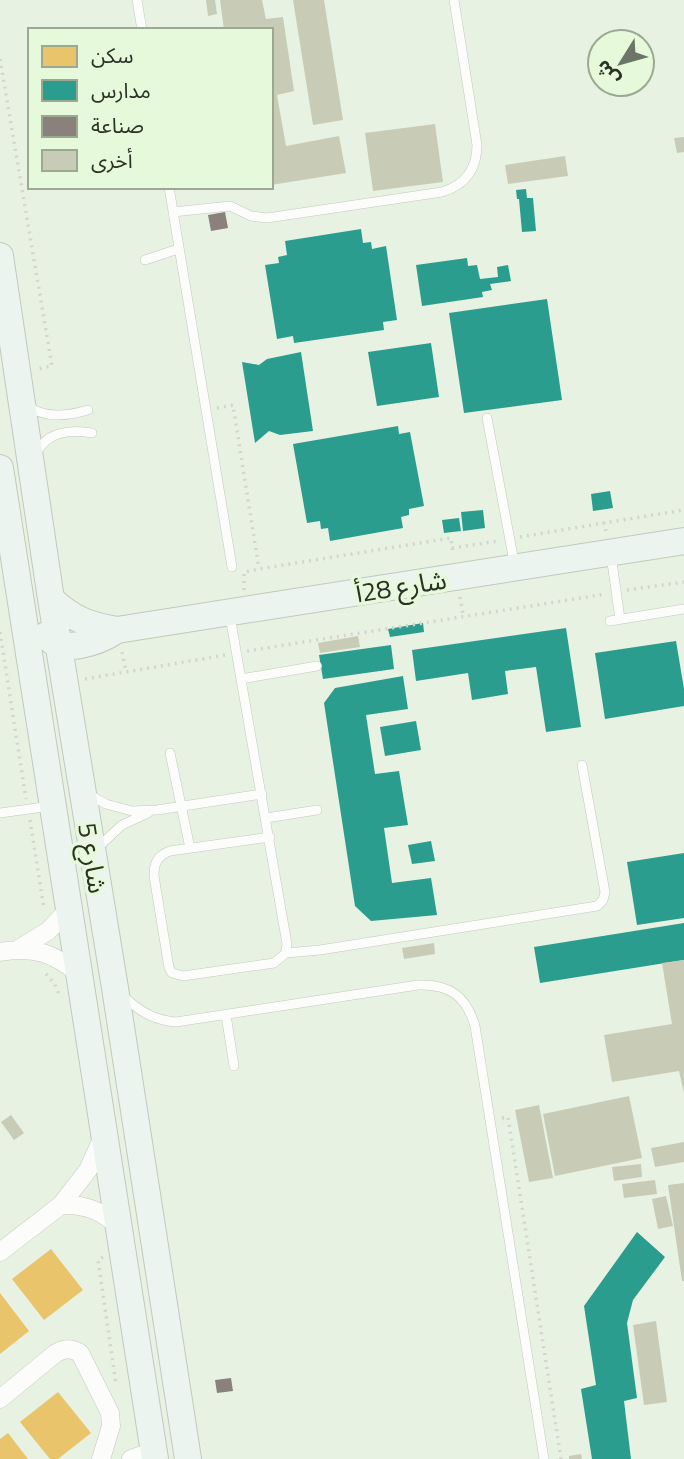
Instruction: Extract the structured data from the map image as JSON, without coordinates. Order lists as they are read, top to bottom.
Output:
{
  "streets": {
    "street": ["شارع 28أ", "شارع 5"]
  },
  "crossings": [
    ["شارع 28أ", "شارع 5"]
  ],
  "legend": [
    "سكن",
    "مدارس",
    "صناعة",
    "أخرى"
  ],
  "north": "bottom left"
}
